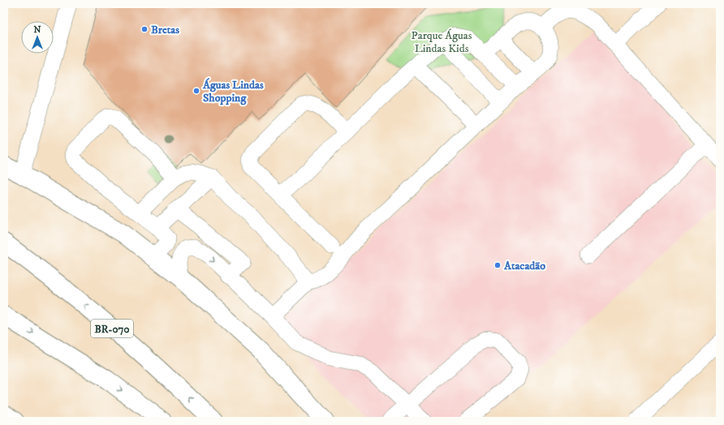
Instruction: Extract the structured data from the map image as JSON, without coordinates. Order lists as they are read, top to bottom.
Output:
{
  "streets": {
    "main road": ["BR-070"]
  },
  "parks": ["Parque Águas Lindas Kids"],
  "places": ["Bretas", "Águas Lindas Shopping", "Atacadão"],
  "north": "top"
}
